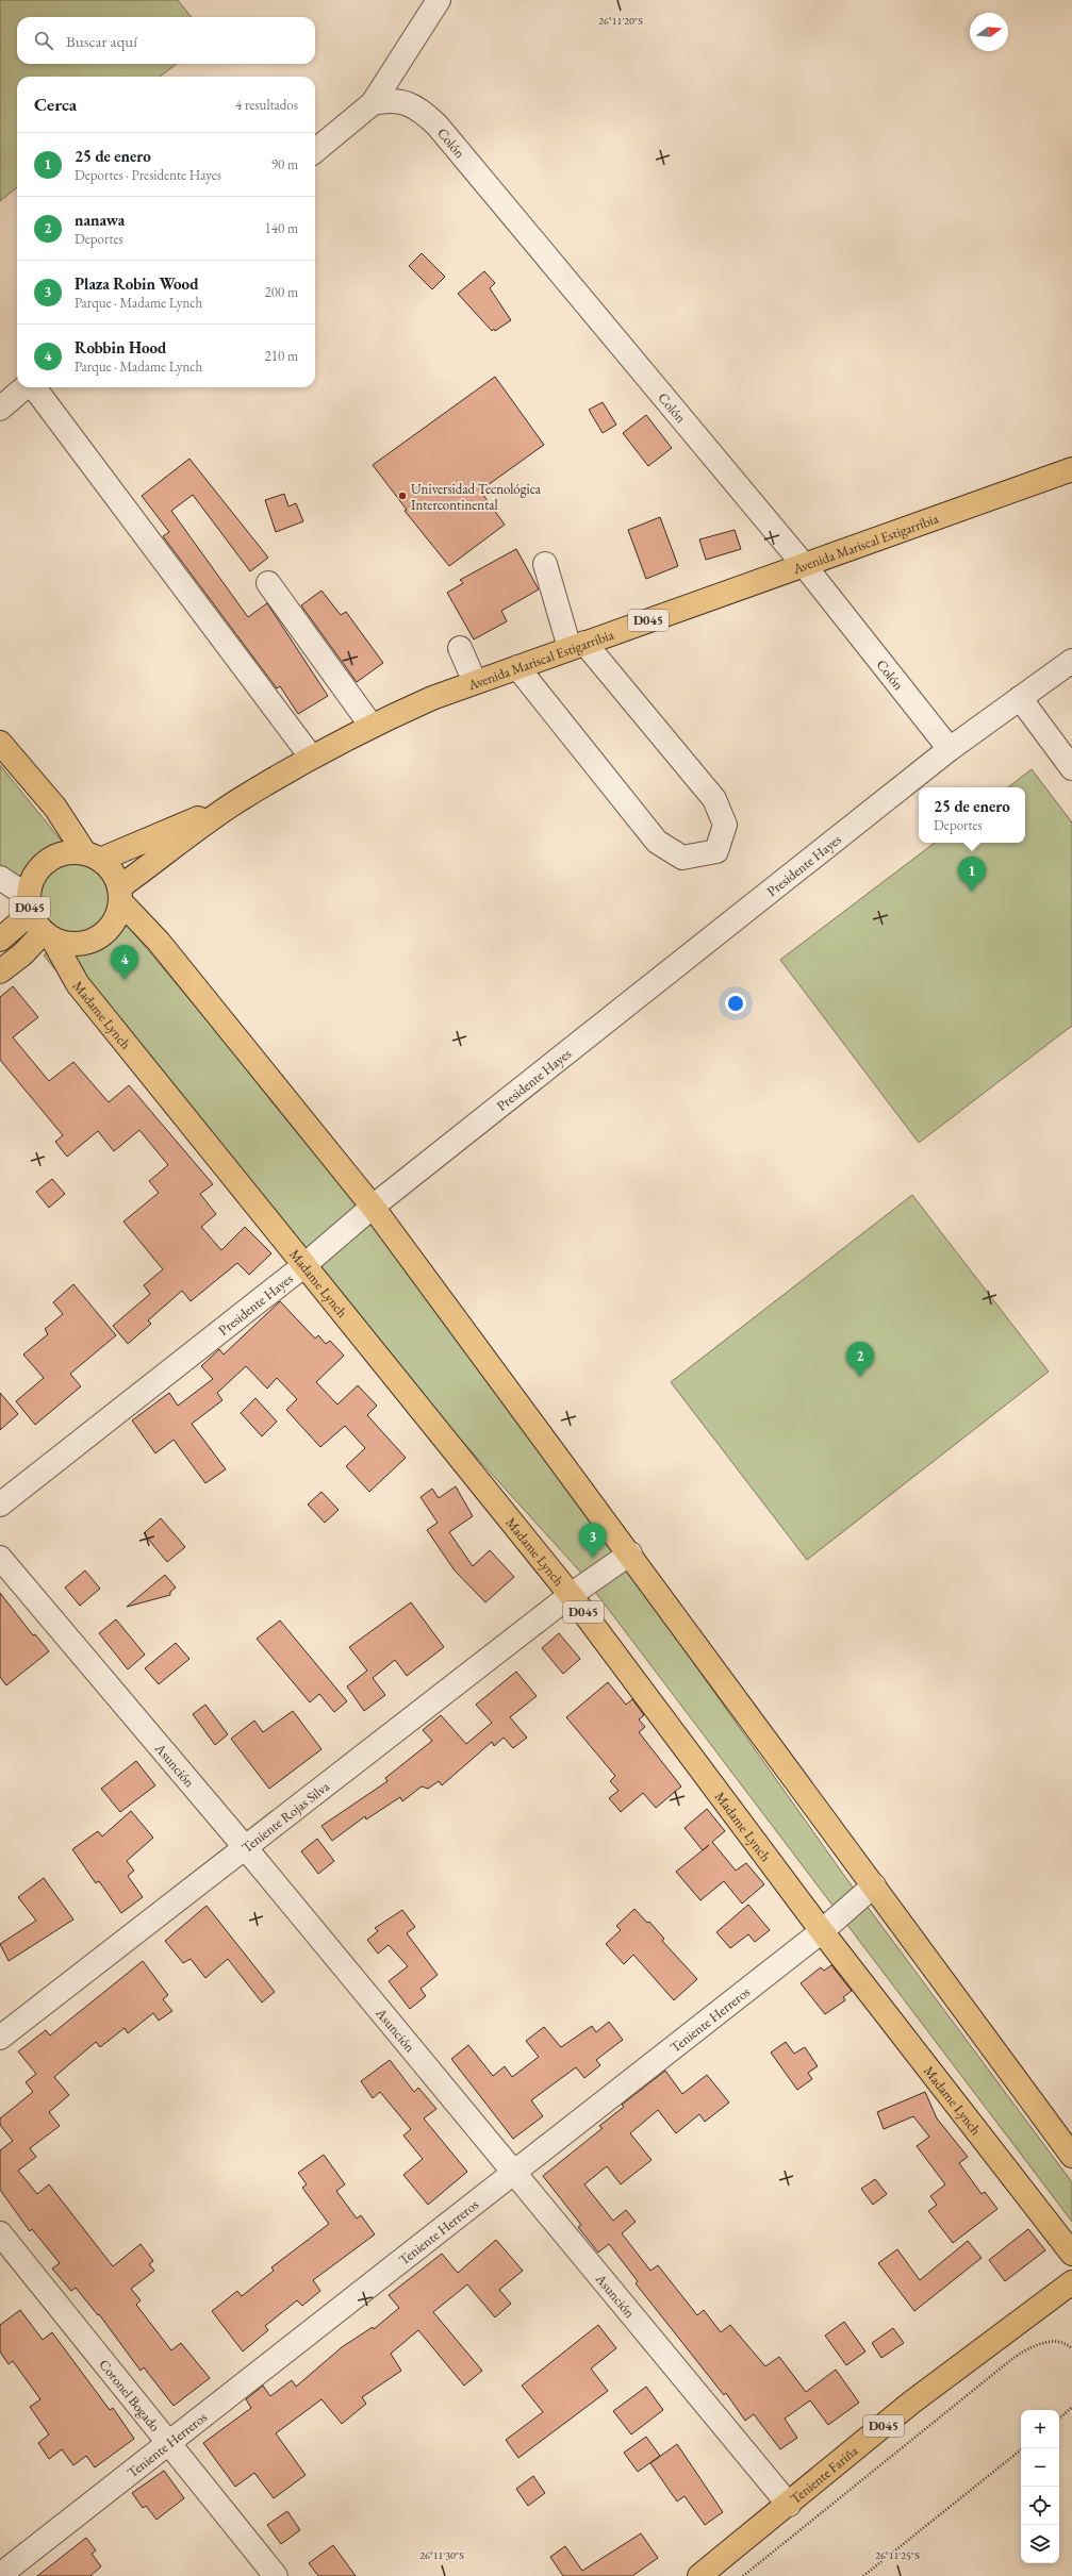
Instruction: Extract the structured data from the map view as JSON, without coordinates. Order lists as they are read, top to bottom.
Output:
{
  "streets": {
    "main road": [
      "Avenida Mariscal Estigarribia",
      "D045",
      "Madame Lynch",
      "Teniente Fariña"
    ],
    "street": [
      "Colón",
      "Presidente Hayes",
      "Asunción",
      "Teniente Rojas Silva",
      "Teniente Herreros",
      "Coronel Bogado"
    ]
  },
  "crossings": [
    ["Colón", "Avenida Mariscal Estigarribia"],
    ["Colón", "Presidente Hayes"],
    ["Avenida Mariscal Estigarribia", "D045"],
    ["Avenida Mariscal Estigarribia", "Madame Lynch"],
    ["D045", "Madame Lynch"],
    ["Presidente Hayes", "Madame Lynch"],
    ["Madame Lynch", "Teniente Rojas Silva"],
    ["Madame Lynch", "Teniente Herreros"],
    ["Asunción", "Teniente Rojas Silva"],
    ["Asunción", "Teniente Herreros"],
    ["Asunción", "Teniente Fariña"],
    ["Teniente Herreros", "Coronel Bogado"]
  ],
  "places": ["Universidad Tecnológica Intercontinental"],
  "north": "right",
  "page": {
    "search": "Buscar aquí",
    "heading": ["Cerca", "4 resultados"],
    "list": [
      {
        "mark": "1",
        "name": "25 de enero",
        "note": "Deportes · Presidente Hayes",
        "value": "90 m"
      },
      {
        "mark": "2",
        "name": "nanawa",
        "note": "Deportes",
        "value": "140 m"
      },
      {
        "mark": "3",
        "name": "Plaza Robin Wood",
        "note": "Parque · Madame Lynch",
        "value": "200 m"
      },
      {
        "mark": "4",
        "name": "Robbin Hood",
        "note": "Parque · Madame Lynch",
        "value": "210 m"
      }
    ],
    "popup": ["25 de enero", "Deportes"],
    "pins": [
      "1",
      "4",
      "2",
      "3"
    ],
    "map_buttons": ["+", "−"]
  },
  "coordinates": ["26°11'20\"S", "26°11'30\"S", "26°11'25\"S"]
}
